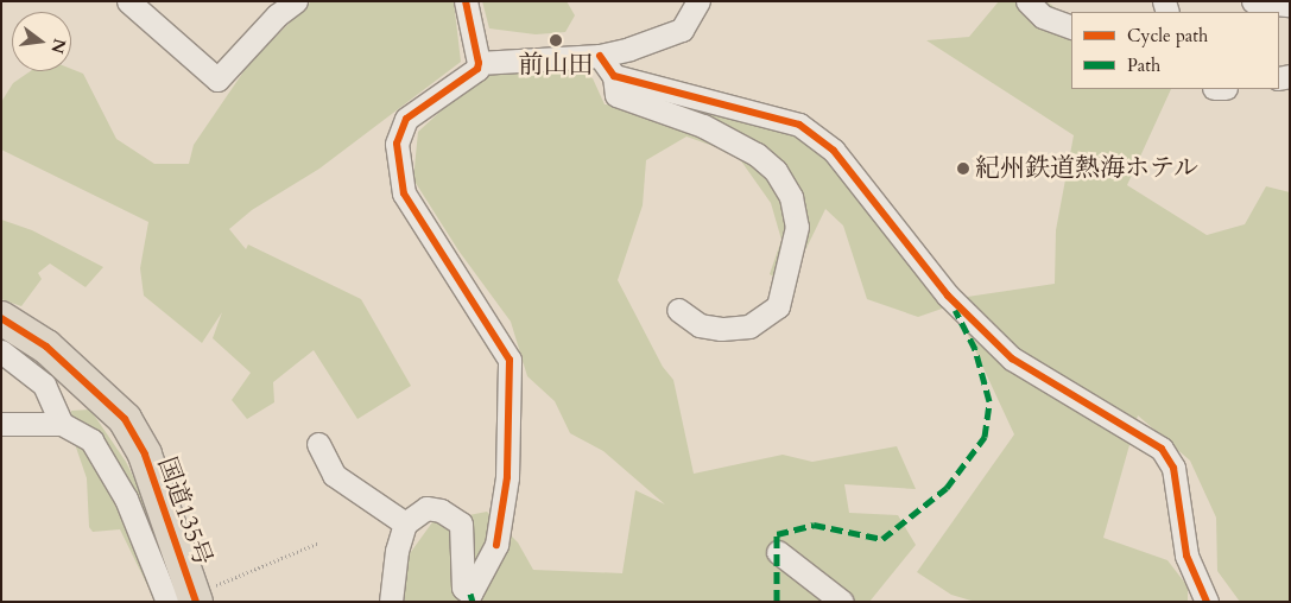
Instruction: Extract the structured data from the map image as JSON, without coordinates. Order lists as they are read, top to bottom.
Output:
{
  "streets": {
    "highway": ["国道135号"]
  },
  "places": ["前山田", "紀州鉄道熱海ホテル"],
  "legend": ["Cycle path", "Path"],
  "north": "right"
}
